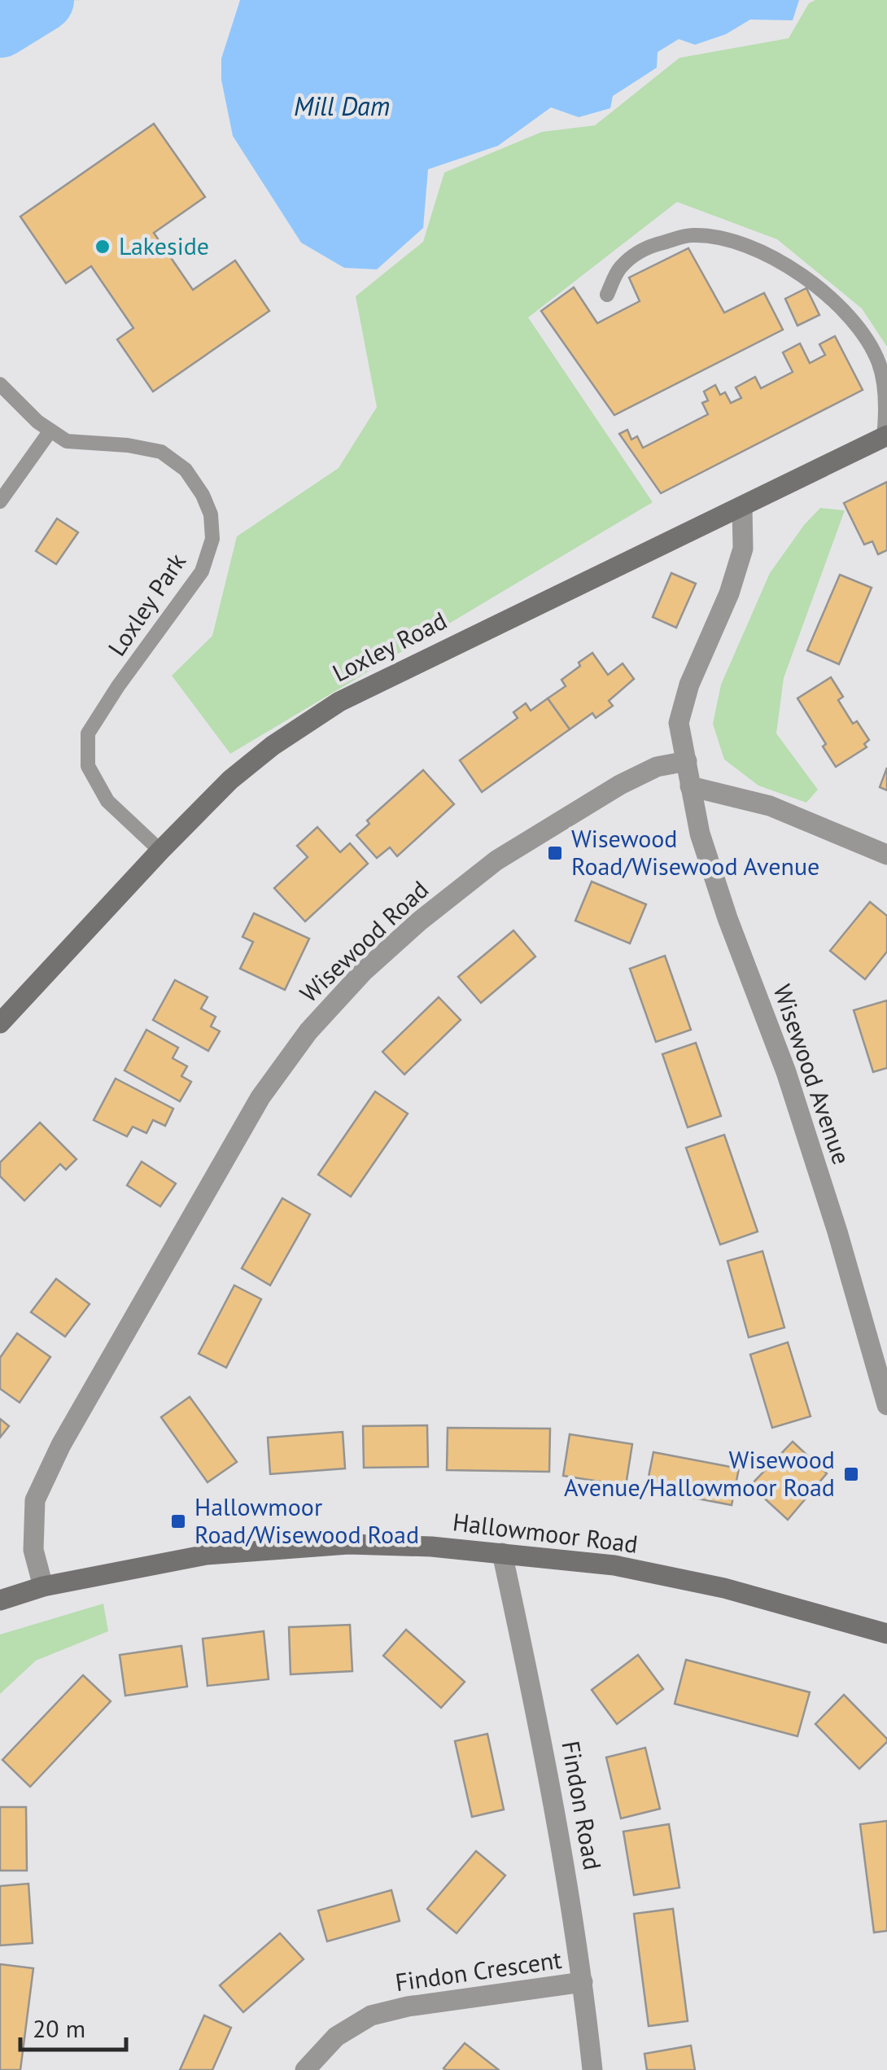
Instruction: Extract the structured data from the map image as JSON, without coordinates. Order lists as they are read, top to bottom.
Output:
{
  "streets": {
    "main road": ["Loxley Road", "Hallowmoor Road"],
    "street": [
      "Wisewood Road",
      "Wisewood Avenue",
      "Findon Road",
      "Findon Crescent"
    ],
    "lane": ["Loxley Park"]
  },
  "crossings": [
    ["Loxley Park", "Loxley Road"],
    ["Wisewood Road", "Wisewood Avenue"],
    ["Wisewood Road", "Hallowmoor Road"],
    ["Hallowmoor Road", "Findon Road"],
    ["Findon Road", "Findon Crescent"]
  ],
  "water": ["Mill Dam"],
  "places": {
    "other": ["Lakeside"],
    "transit": ["Wisewood Road/Wisewood Avenue", "Wisewood Avenue/Hallowmoor Road", "Hallowmoor Road/Wisewood Road"]
  },
  "scale_bar": "20 m"
}
